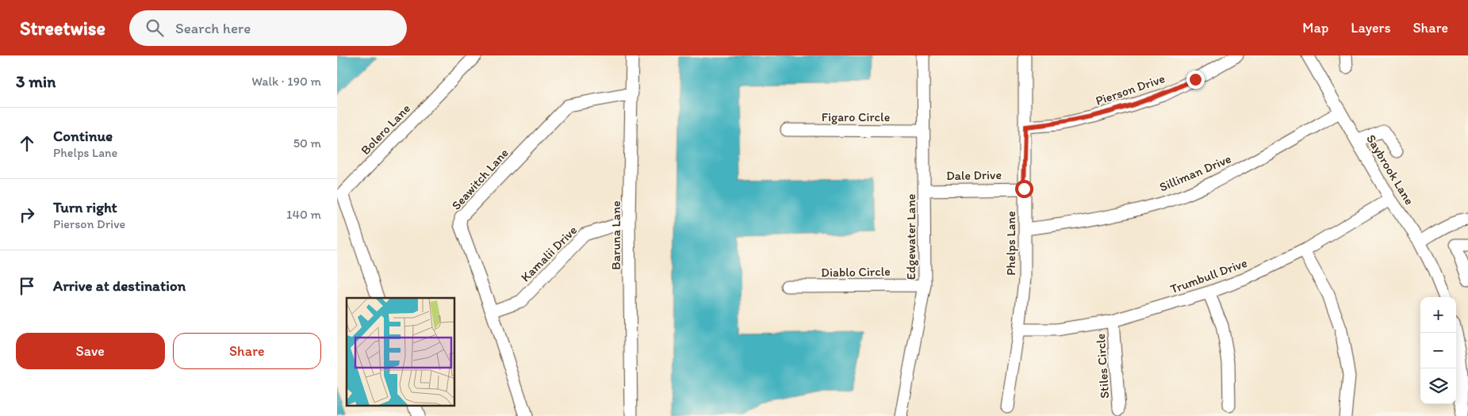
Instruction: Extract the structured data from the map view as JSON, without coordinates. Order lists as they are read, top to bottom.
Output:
{
  "streets": {
    "street": [
      "Pierson Drive",
      "Figaro Circle",
      "Bolero Lane",
      "Saybrook Lane",
      "Silliman Drive",
      "Dale Drive",
      "Seawitch Lane",
      "Baruna Lane",
      "Edgewater Lane",
      "Phelps Lane",
      "Kamalii Drive",
      "Diablo Circle",
      "Trumbull Drive",
      "Stiles Circle"
    ]
  },
  "crossings": [
    ["Pierson Drive", "Phelps Lane"],
    ["Figaro Circle", "Edgewater Lane"],
    ["Saybrook Lane", "Silliman Drive"],
    ["Saybrook Lane", "Trumbull Drive"],
    ["Silliman Drive", "Phelps Lane"],
    ["Dale Drive", "Edgewater Lane"],
    ["Dale Drive", "Phelps Lane"],
    ["Seawitch Lane", "Baruna Lane"],
    ["Seawitch Lane", "Kamalii Drive"],
    ["Baruna Lane", "Kamalii Drive"],
    ["Edgewater Lane", "Diablo Circle"],
    ["Phelps Lane", "Trumbull Drive"],
    ["Trumbull Drive", "Stiles Circle"]
  ],
  "page": {
    "header": "Streetwise",
    "search": "Search here",
    "nav": ["Map", "Layers", "Share"],
    "heading": ["3 min", "Walk · 190 m"],
    "list": [
      ["Continue", "Phelps Lane", "50 m"],
      ["Turn right", "Pierson Drive", "140 m"],
      "Arrive at destination"
    ],
    "map_buttons": ["+", "−"],
    "buttons": ["Save", "Share"]
  }
}
